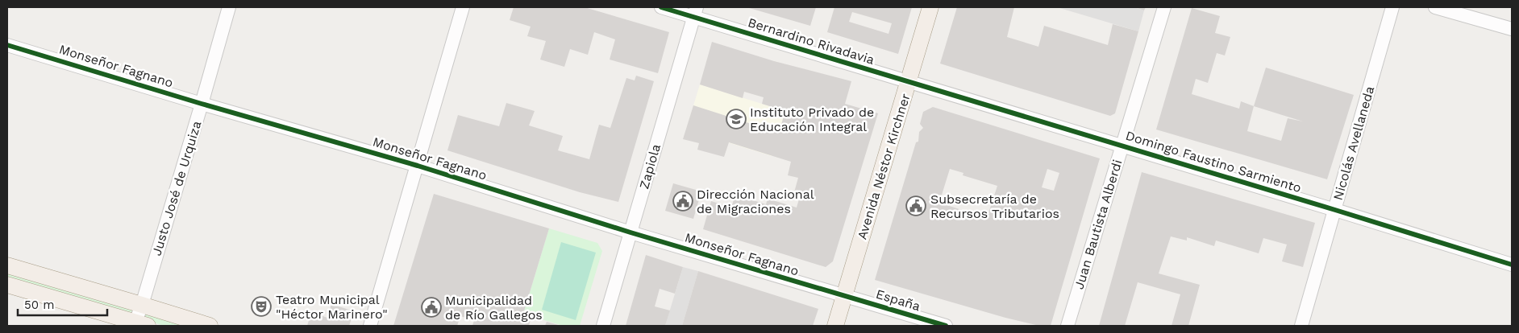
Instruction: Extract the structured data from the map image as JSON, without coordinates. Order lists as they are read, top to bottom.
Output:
{
  "streets": {
    "main road": ["Avenida Néstor Kirchner"],
    "street": [
      "Bernardino Rivadavia",
      "Monseñor Fagnano",
      "Nicolás Avellaneda",
      "Domingo Faustino Sarmiento",
      "Zapiola",
      "Justo José de Urquiza",
      "Juan Bautista Alberdi",
      "España"
    ]
  },
  "crossings": [
    ["Bernardino Rivadavia", "Domingo Faustino Sarmiento"],
    ["Bernardino Rivadavia", "Zapiola"],
    ["Bernardino Rivadavia", "Avenida Néstor Kirchner"],
    ["Monseñor Fagnano", "Zapiola"],
    ["Monseñor Fagnano", "Avenida Néstor Kirchner"],
    ["Monseñor Fagnano", "Justo José de Urquiza"],
    ["Monseñor Fagnano", "España"],
    ["Nicolás Avellaneda", "Domingo Faustino Sarmiento"],
    ["Domingo Faustino Sarmiento", "Avenida Néstor Kirchner"],
    ["Domingo Faustino Sarmiento", "Juan Bautista Alberdi"],
    ["Avenida Néstor Kirchner", "España"]
  ],
  "places": {
    "school or university": ["Instituto Privado de Educación Integral"],
    "public building": ["Dirección Nacional de Migraciones", "Subsecretaría de Recursos Tributarios", "Municipalidad de Río Gallegos"],
    "theatre": ["Teatro Municipal \"Héctor Marinero\""]
  },
  "scale_bar": "50 m"
}
